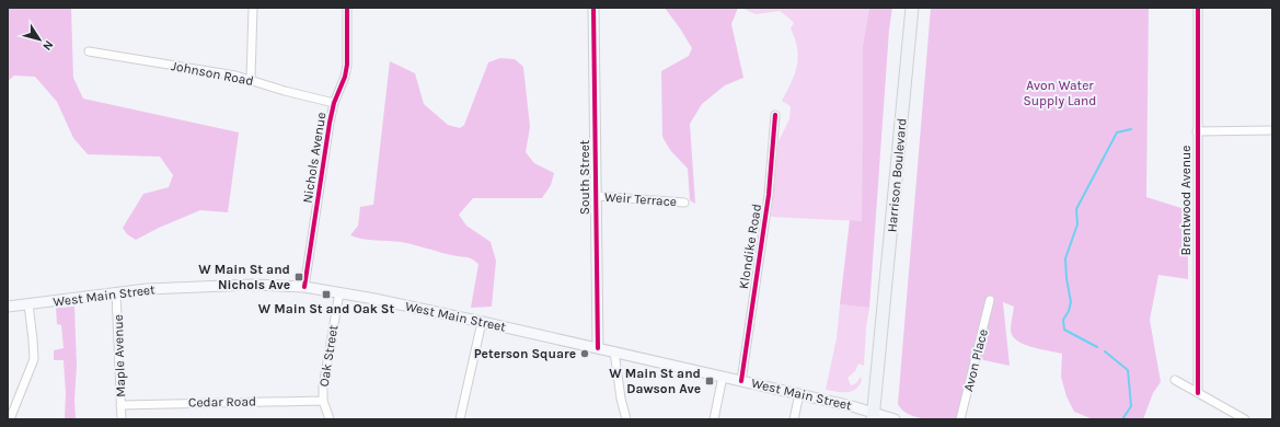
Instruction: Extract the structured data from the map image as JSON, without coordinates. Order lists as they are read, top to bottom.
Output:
{
  "streets": {
    "main road": ["Harrison Boulevard", "South Street", "West Main Street"],
    "street": [
      "Johnson Road",
      "Nichols Avenue",
      "Weir Terrace",
      "Brentwood Avenue",
      "Klondike Road",
      "Maple Avenue",
      "Oak Street",
      "Avon Place",
      "Cedar Road"
    ]
  },
  "crossings": [
    ["Johnson Road", "Nichols Avenue"],
    ["Nichols Avenue", "West Main Street"],
    ["Harrison Boulevard", "West Main Street"],
    ["South Street", "Weir Terrace"],
    ["South Street", "West Main Street"],
    ["Klondike Road", "West Main Street"],
    ["West Main Street", "Maple Avenue"],
    ["West Main Street", "Oak Street"],
    ["Maple Avenue", "Cedar Road"],
    ["Oak Street", "Cedar Road"]
  ],
  "parks": ["Avon Water Supply Land"],
  "places": {
    "transit": ["W Main St and Nichols Ave", "W Main St and Oak St", "W Main St and Dawson Ave"],
    "other": ["Peterson Square"]
  },
  "north": "bottom right"
}
